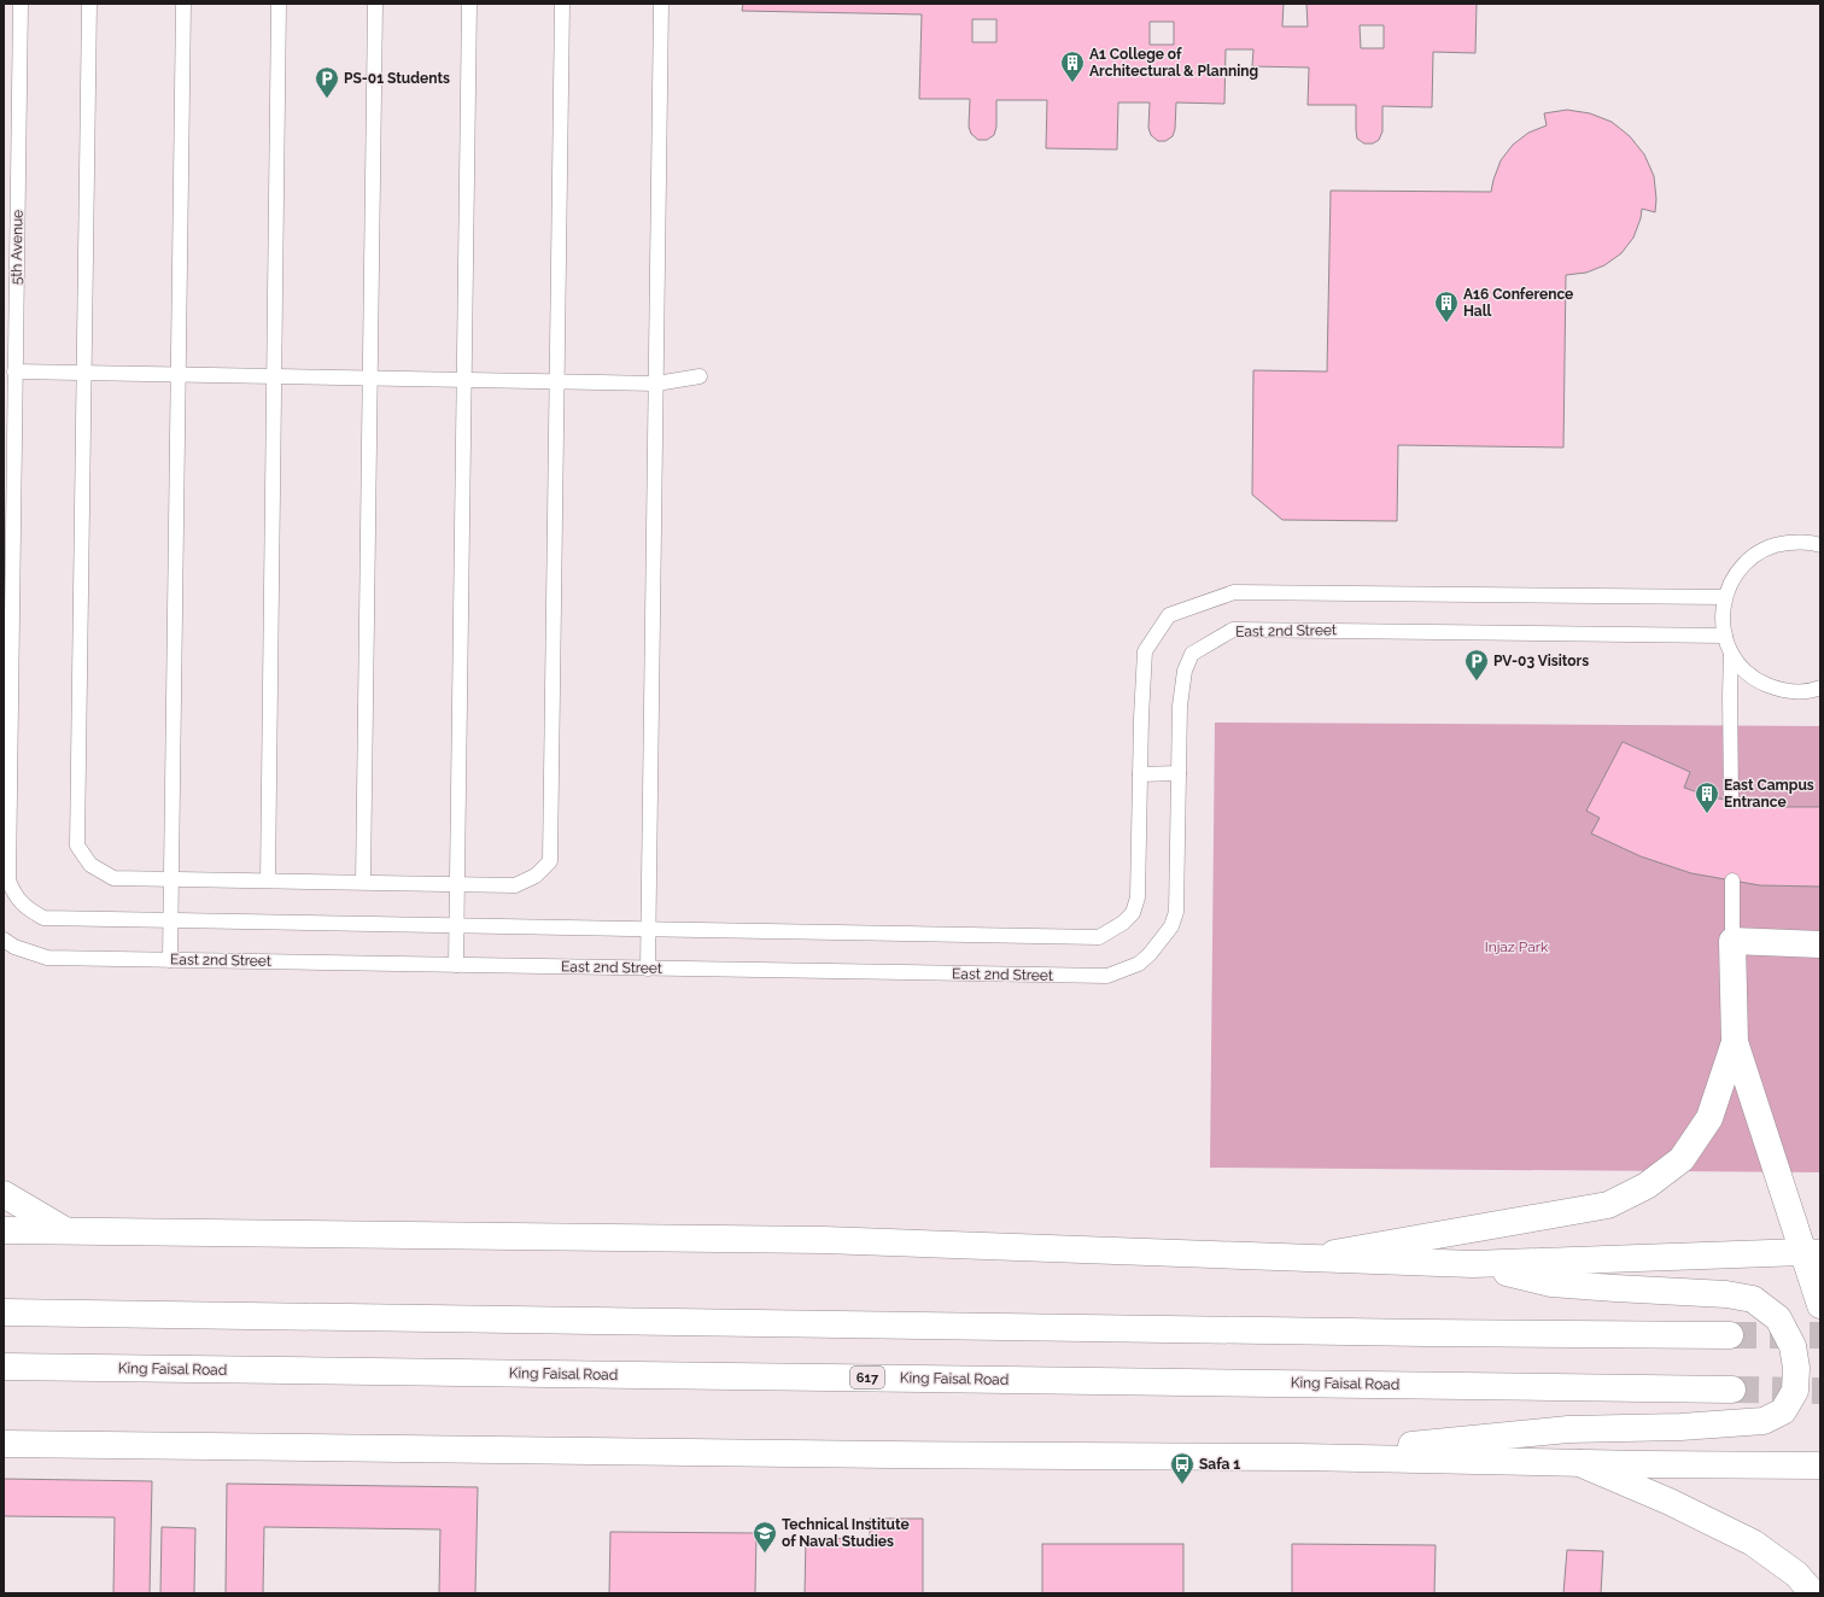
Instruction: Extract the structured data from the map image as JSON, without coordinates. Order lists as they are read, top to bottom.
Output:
{
  "streets": {
    "main road": ["King Faisal Road", "617"],
    "lane": ["5th Avenue", "East 2nd Street"]
  },
  "parks": ["Injaz Park"],
  "places": {
    "building": ["A1 College of Architectural & Planning", "A16 Conference Hall", "East Campus Entrance"],
    "parking": ["PS-01 Students", "PV-03 Visitors"],
    "bus stop": ["Safa 1"],
    "school or university": ["Technical Institute of Naval Studies"]
  }
}
